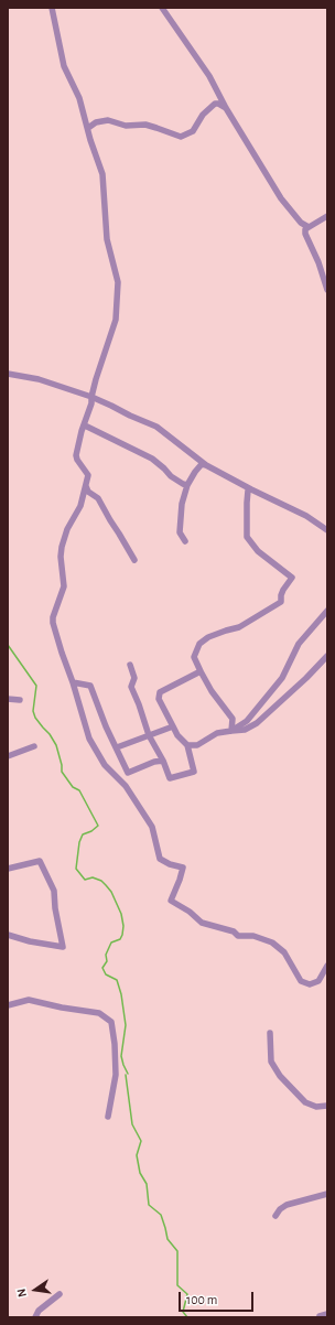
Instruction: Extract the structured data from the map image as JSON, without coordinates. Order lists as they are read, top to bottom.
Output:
{
  "scale_bar": "100 m",
  "north": "left"
}
